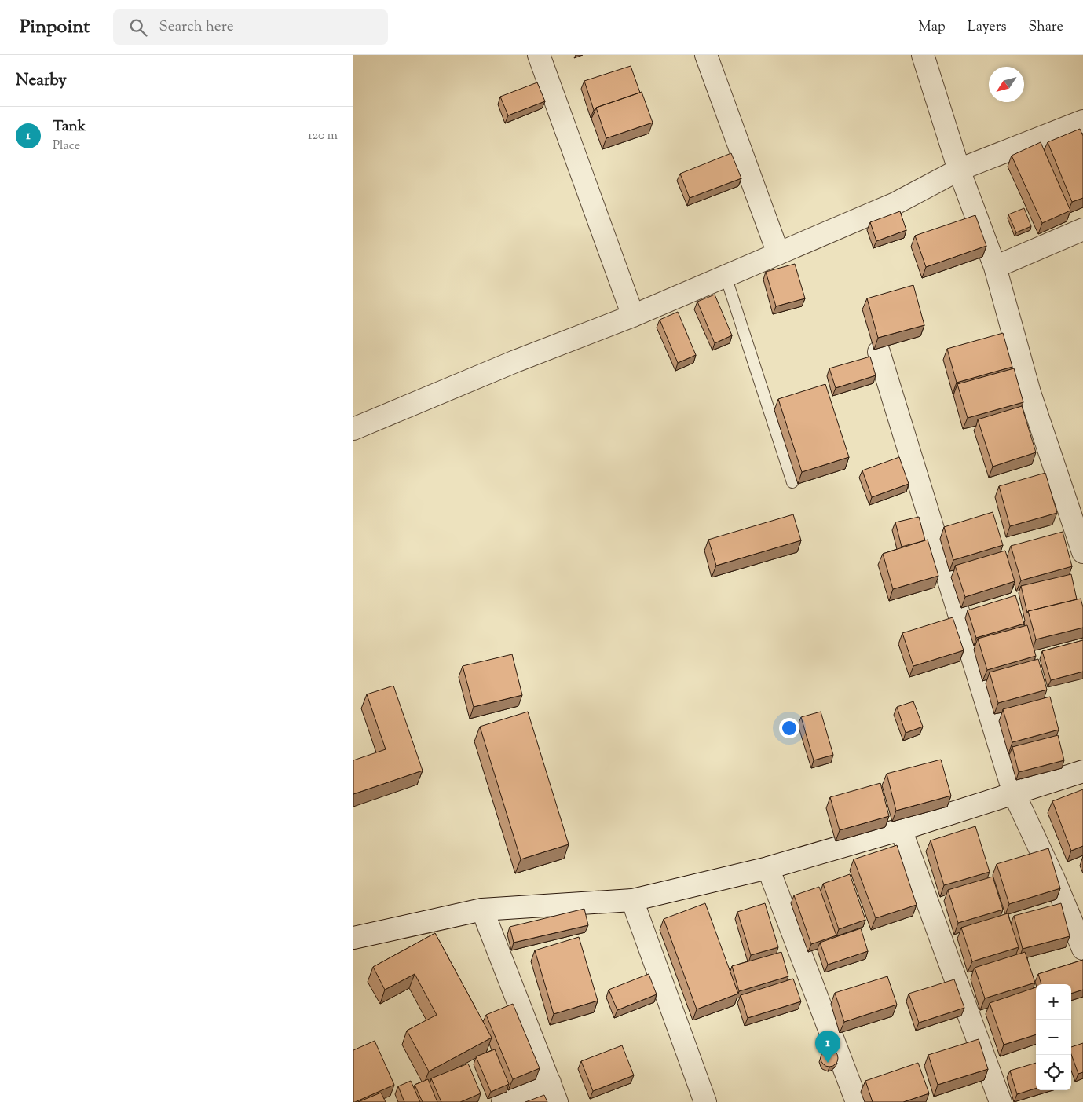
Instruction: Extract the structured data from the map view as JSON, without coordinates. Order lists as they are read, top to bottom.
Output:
{
  "north": "bottom left",
  "page": {
    "header": "Pinpoint",
    "search": "Search here",
    "nav": ["Map", "Layers", "Share"],
    "heading": "Nearby",
    "list": [
      {
        "mark": "1",
        "name": "Tank",
        "note": "Place",
        "value": "120 m"
      }
    ],
    "map_buttons": ["+", "−"],
    "pins": "1"
  }
}
